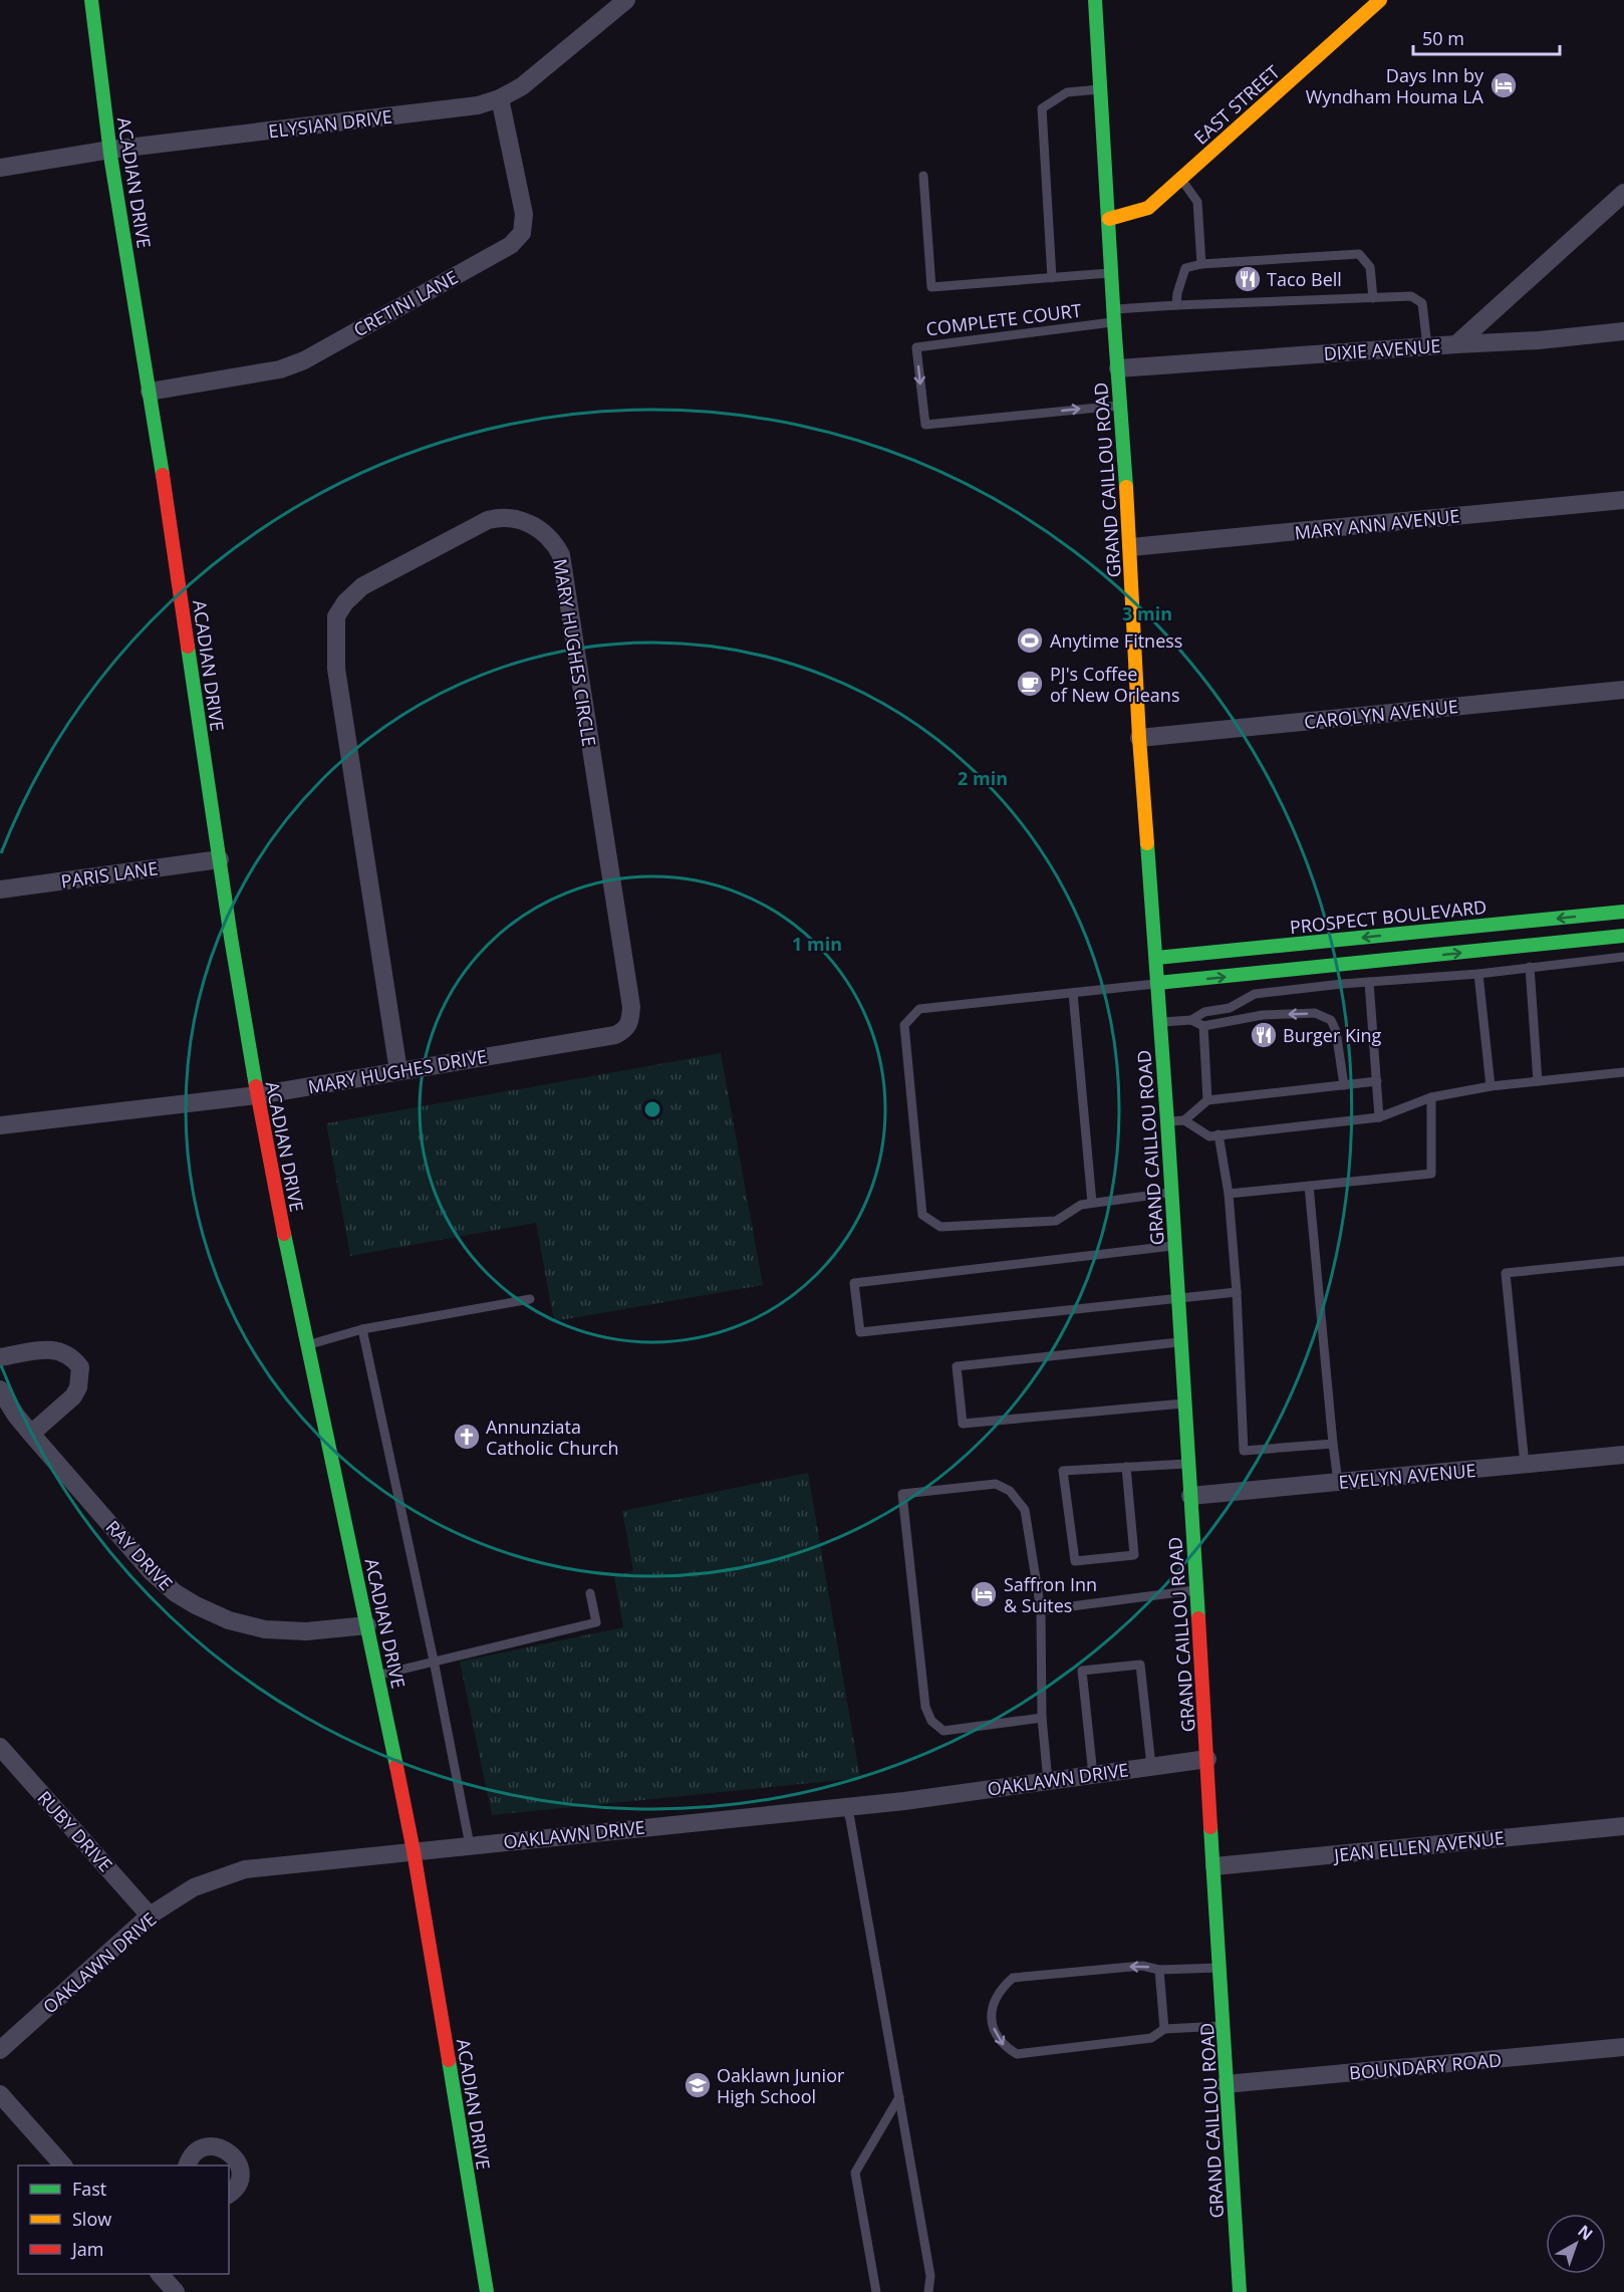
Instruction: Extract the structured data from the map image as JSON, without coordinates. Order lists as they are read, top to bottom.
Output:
{
  "streets": {
    "main road": [
      "EAST STREET",
      "ACADIAN DRIVE",
      "GRAND CAILLOU ROAD",
      "PROSPECT BOULEVARD"
    ],
    "street": [
      "ELYSIAN DRIVE",
      "CRETINI LANE",
      "DIXIE AVENUE",
      "MARY ANN AVENUE",
      "MARY HUGHES CIRCLE",
      "CAROLYN AVENUE",
      "PARIS LANE",
      "MARY HUGHES DRIVE",
      "EVELYN AVENUE",
      "RAY DRIVE",
      "OAKLAWN DRIVE",
      "RUBY DRIVE",
      "JEAN ELLEN AVENUE",
      "BOUNDARY ROAD"
    ],
    "lane": ["COMPLETE COURT"]
  },
  "crossings": [
    ["EAST STREET", "GRAND CAILLOU ROAD"],
    ["ELYSIAN DRIVE", "ACADIAN DRIVE"],
    ["ELYSIAN DRIVE", "CRETINI LANE"],
    ["ACADIAN DRIVE", "CRETINI LANE"],
    ["ACADIAN DRIVE", "PARIS LANE"],
    ["ACADIAN DRIVE", "MARY HUGHES DRIVE"],
    ["ACADIAN DRIVE", "RAY DRIVE"],
    ["ACADIAN DRIVE", "OAKLAWN DRIVE"],
    ["COMPLETE COURT", "GRAND CAILLOU ROAD"],
    ["DIXIE AVENUE", "GRAND CAILLOU ROAD"],
    ["GRAND CAILLOU ROAD", "MARY ANN AVENUE"],
    ["GRAND CAILLOU ROAD", "CAROLYN AVENUE"],
    ["GRAND CAILLOU ROAD", "PROSPECT BOULEVARD"],
    ["GRAND CAILLOU ROAD", "EVELYN AVENUE"],
    ["GRAND CAILLOU ROAD", "OAKLAWN DRIVE"],
    ["GRAND CAILLOU ROAD", "JEAN ELLEN AVENUE"],
    ["GRAND CAILLOU ROAD", "BOUNDARY ROAD"],
    ["MARY HUGHES CIRCLE", "MARY HUGHES DRIVE"],
    ["OAKLAWN DRIVE", "RUBY DRIVE"]
  ],
  "places": {
    "hotel": ["Days Inn by Wyndham Houma LA", "Saffron Inn & Suites"],
    "restaurant": ["Taco Bell", "Burger King"],
    "sports": ["Anytime Fitness"],
    "cafe": ["PJ's Coffee of New Orleans"],
    "church": ["Annunziata Catholic Church"],
    "school or university": ["Oaklawn Junior High School"]
  },
  "legend": ["Fast", "Slow", "Jam"],
  "scale_bar": "50 m",
  "north": "top right",
  "rings": ["3 min", "2 min", "1 min"]
}
